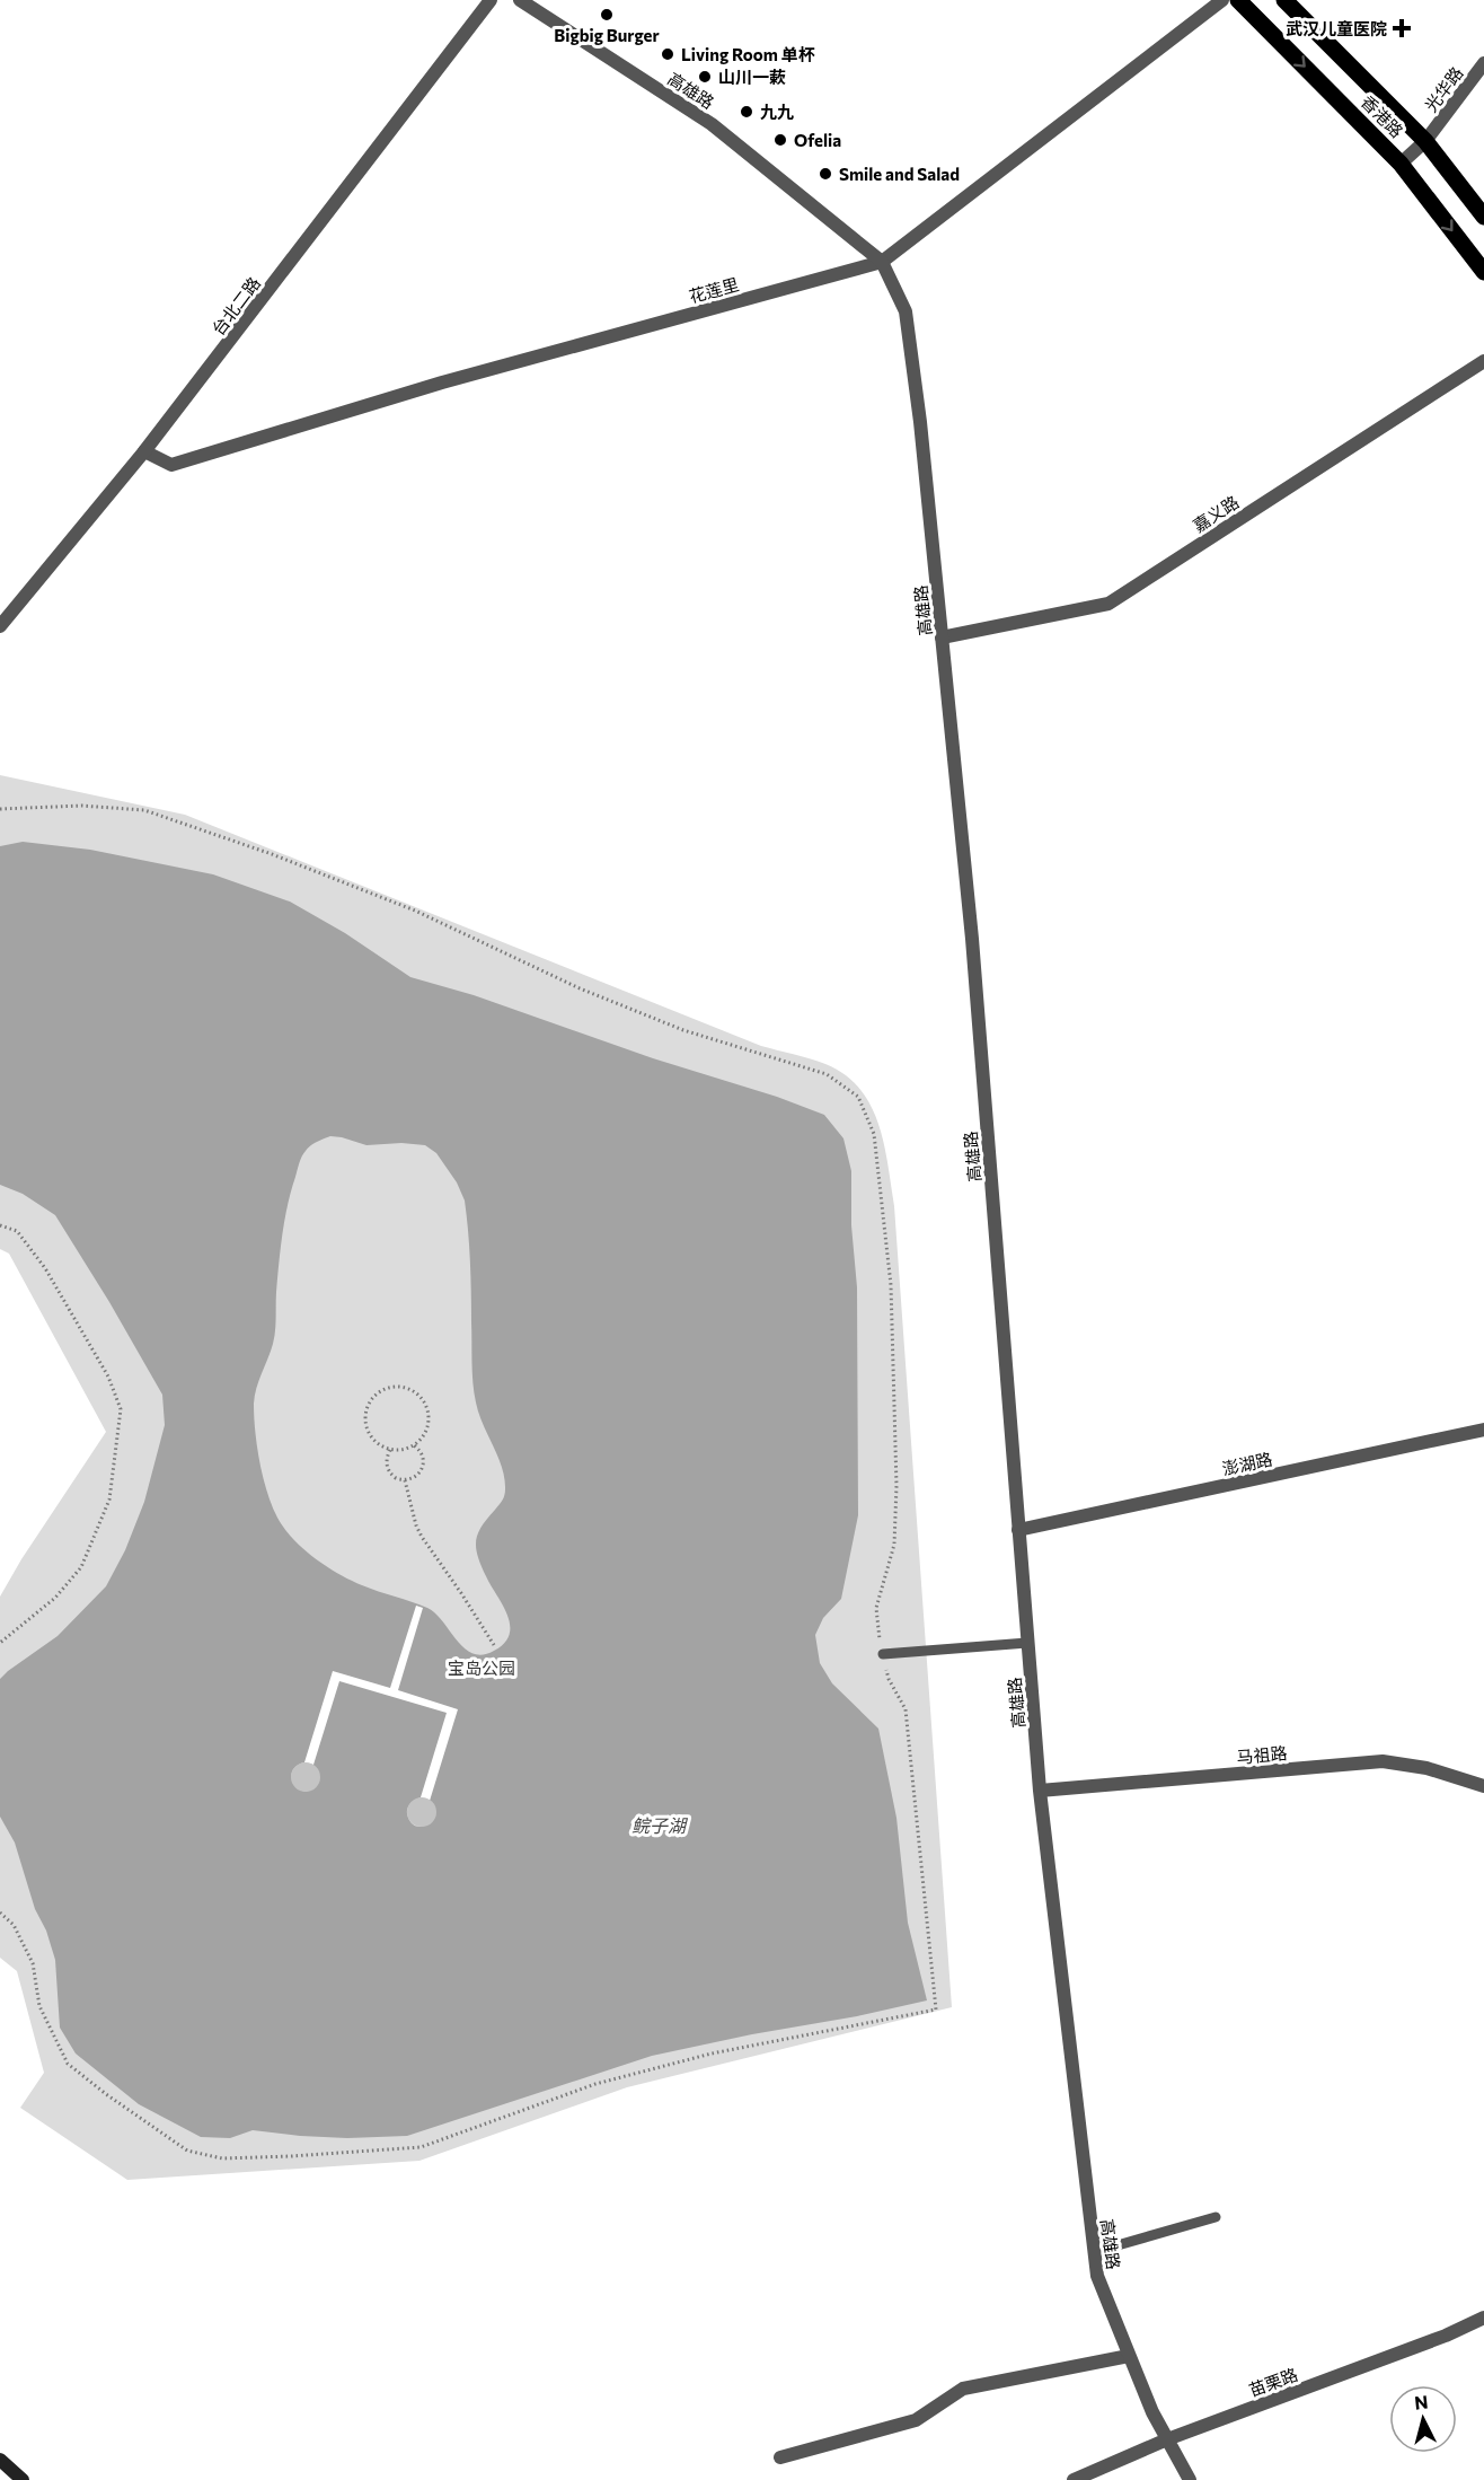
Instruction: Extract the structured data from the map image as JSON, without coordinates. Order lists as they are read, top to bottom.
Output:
{
  "streets": {
    "main road": ["香港路"],
    "street": [
      "光华路",
      "高雄路",
      "花莲里",
      "台北二路",
      "嘉义路",
      "澎湖路",
      "马祖路",
      "苗栗路"
    ]
  },
  "crossings": [
    ["光华路", "香港路"],
    ["高雄路", "花莲里"],
    ["高雄路", "嘉义路"],
    ["高雄路", "澎湖路"],
    ["高雄路", "马祖路"],
    ["高雄路", "苗栗路"],
    ["花莲里", "台北二路"]
  ],
  "water": ["鲩子湖"],
  "parks": ["宝岛公园"],
  "places": {
    "other": [
      "Bigbig Burger",
      "Living Room 单杯",
      "山川一蔌",
      "九九",
      "Ofelia",
      "Smile and Salad"
    ],
    "health": ["武汉儿童医院"]
  },
  "north": "top"
}
